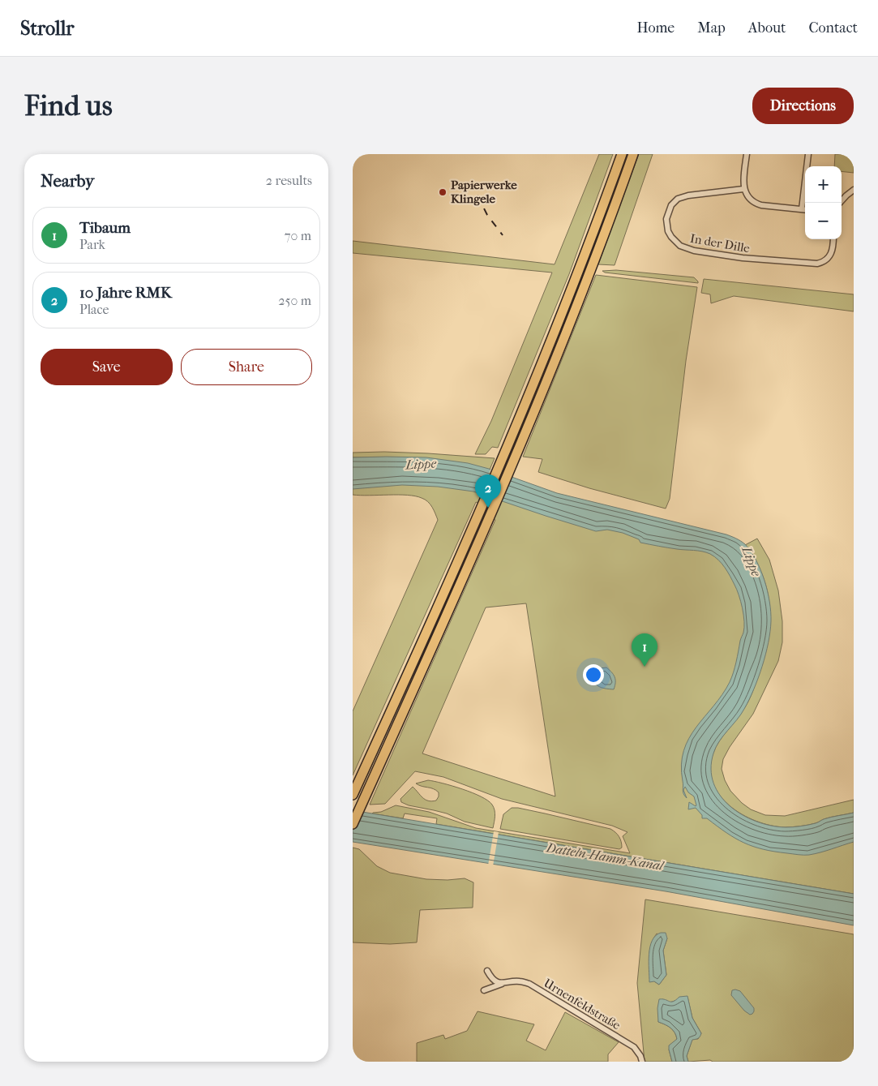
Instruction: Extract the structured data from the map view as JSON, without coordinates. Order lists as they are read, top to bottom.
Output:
{
  "streets": {
    "street": ["In der Dille", "Urnenfeldstraße"]
  },
  "water": ["Lippe", "Datteln-Hamm-Kanal"],
  "places": ["Papierwerke Klingele"],
  "page": {
    "header": "Strollr",
    "nav": [
      "Home",
      "Map",
      "About",
      "Contact"
    ],
    "buttons": [
      "Directions",
      ["Save", "Share"]
    ],
    "title": "Find us",
    "heading": ["Nearby", "2 results"],
    "map_buttons": ["+", "−"],
    "list": [
      {
        "mark": "1",
        "name": "Tibaum",
        "note": "Park",
        "value": "70 m"
      },
      {
        "mark": "2",
        "name": "10 Jahre RMK",
        "note": "Place",
        "value": "250 m"
      }
    ],
    "pins": ["2", "1"]
  }
}
